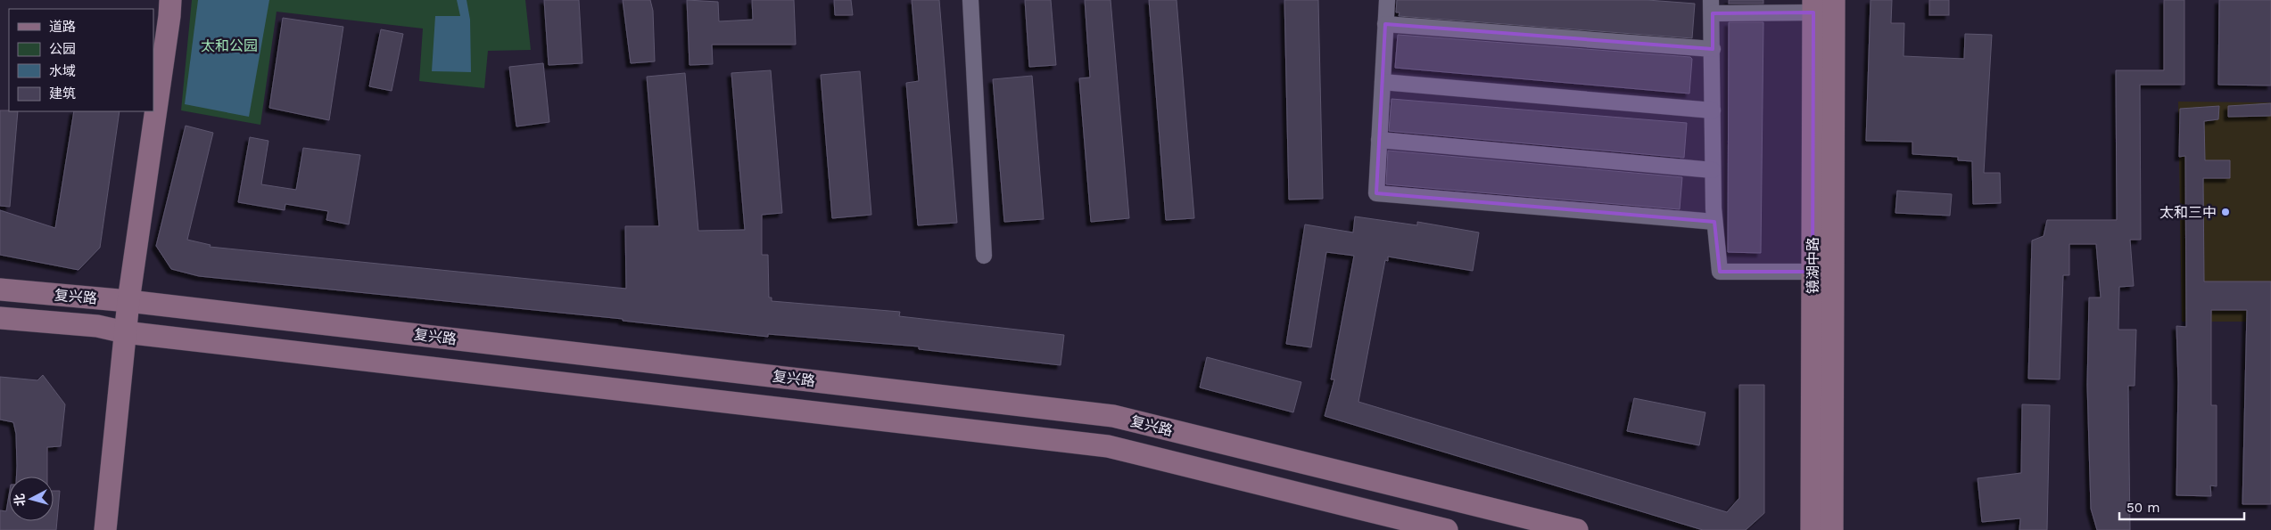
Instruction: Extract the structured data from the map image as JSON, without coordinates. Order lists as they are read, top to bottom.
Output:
{
  "streets": {
    "street": ["镜湖中路", "复兴路"]
  },
  "parks": ["太和公园"],
  "places": ["太和三中"],
  "legend": [
    "道路",
    "公园",
    "水域",
    "建筑"
  ],
  "scale_bar": "50 m",
  "north": "left"
}
